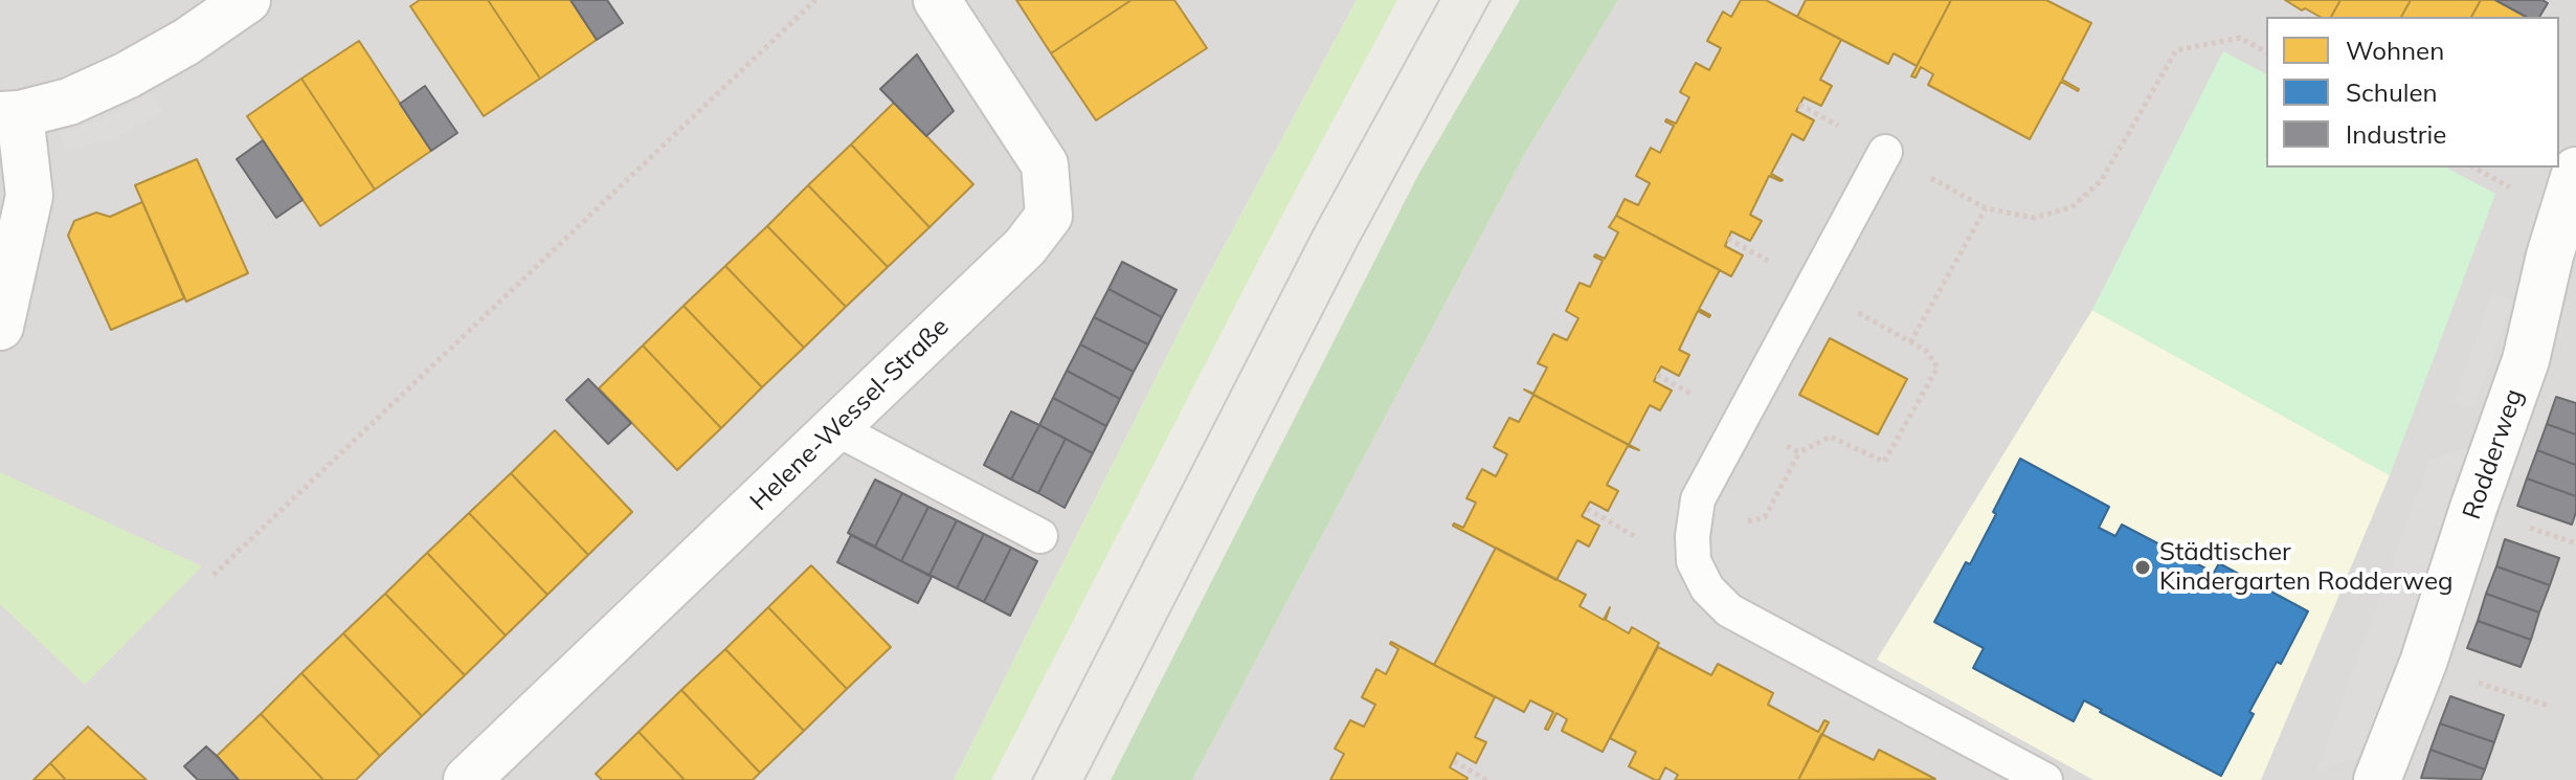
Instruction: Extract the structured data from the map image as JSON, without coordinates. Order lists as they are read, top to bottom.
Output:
{
  "streets": {
    "street": ["Helene-Wessel-Straße", "Rodderweg"]
  },
  "places": ["Städtischer Kindergarten Rodderweg"],
  "legend": ["Wohnen", "Schulen", "Industrie"]
}
